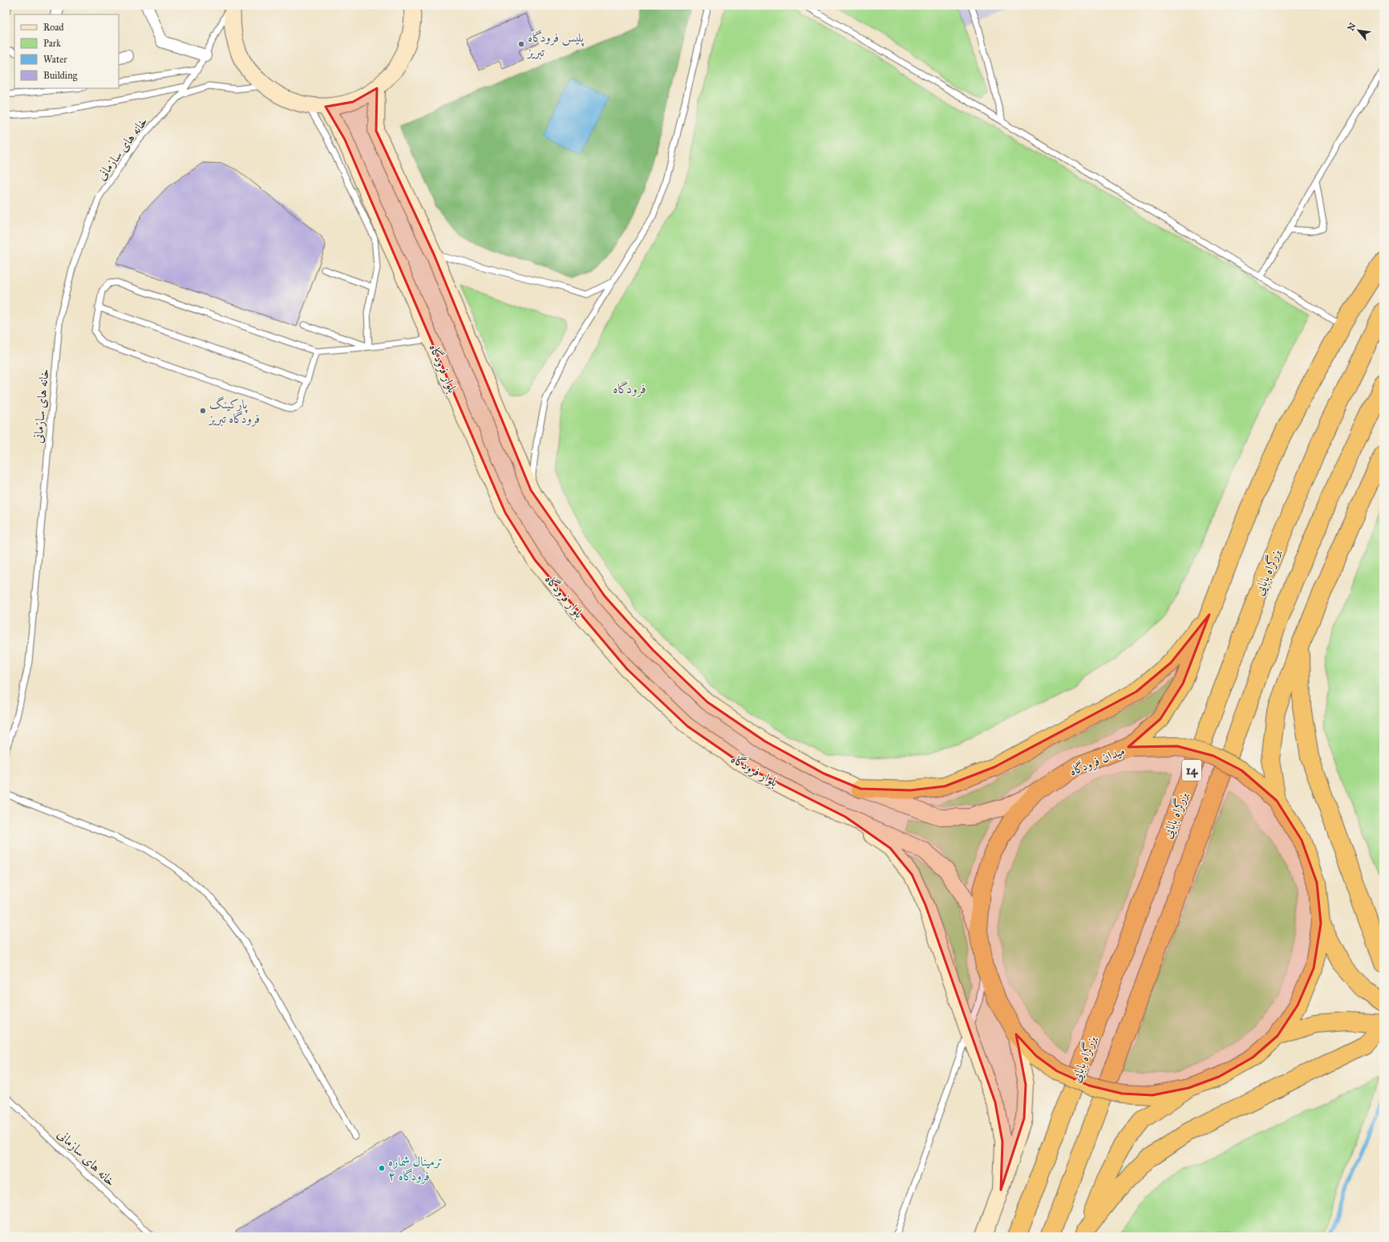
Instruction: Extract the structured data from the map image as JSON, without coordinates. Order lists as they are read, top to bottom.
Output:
{
  "streets": {
    "highway": ["بزرگراه بابایی", "میدان فرودگاه", "14"],
    "street": ["بلوار فرودگاه"],
    "lane": ["خانه های سازمانی"]
  },
  "crossings": [
    ["بلوار فرودگاه", "میدان فرودگاه"]
  ],
  "districts": ["فرودگاه"],
  "places": ["پلیس فرودگاه تبریز", "پارکینگ فرودگاه تبریز", "ترمينال شماره ۲ فرودگاه"],
  "legend": [
    "Road",
    "Park",
    "Water",
    "Building"
  ],
  "north": "top left"
}
